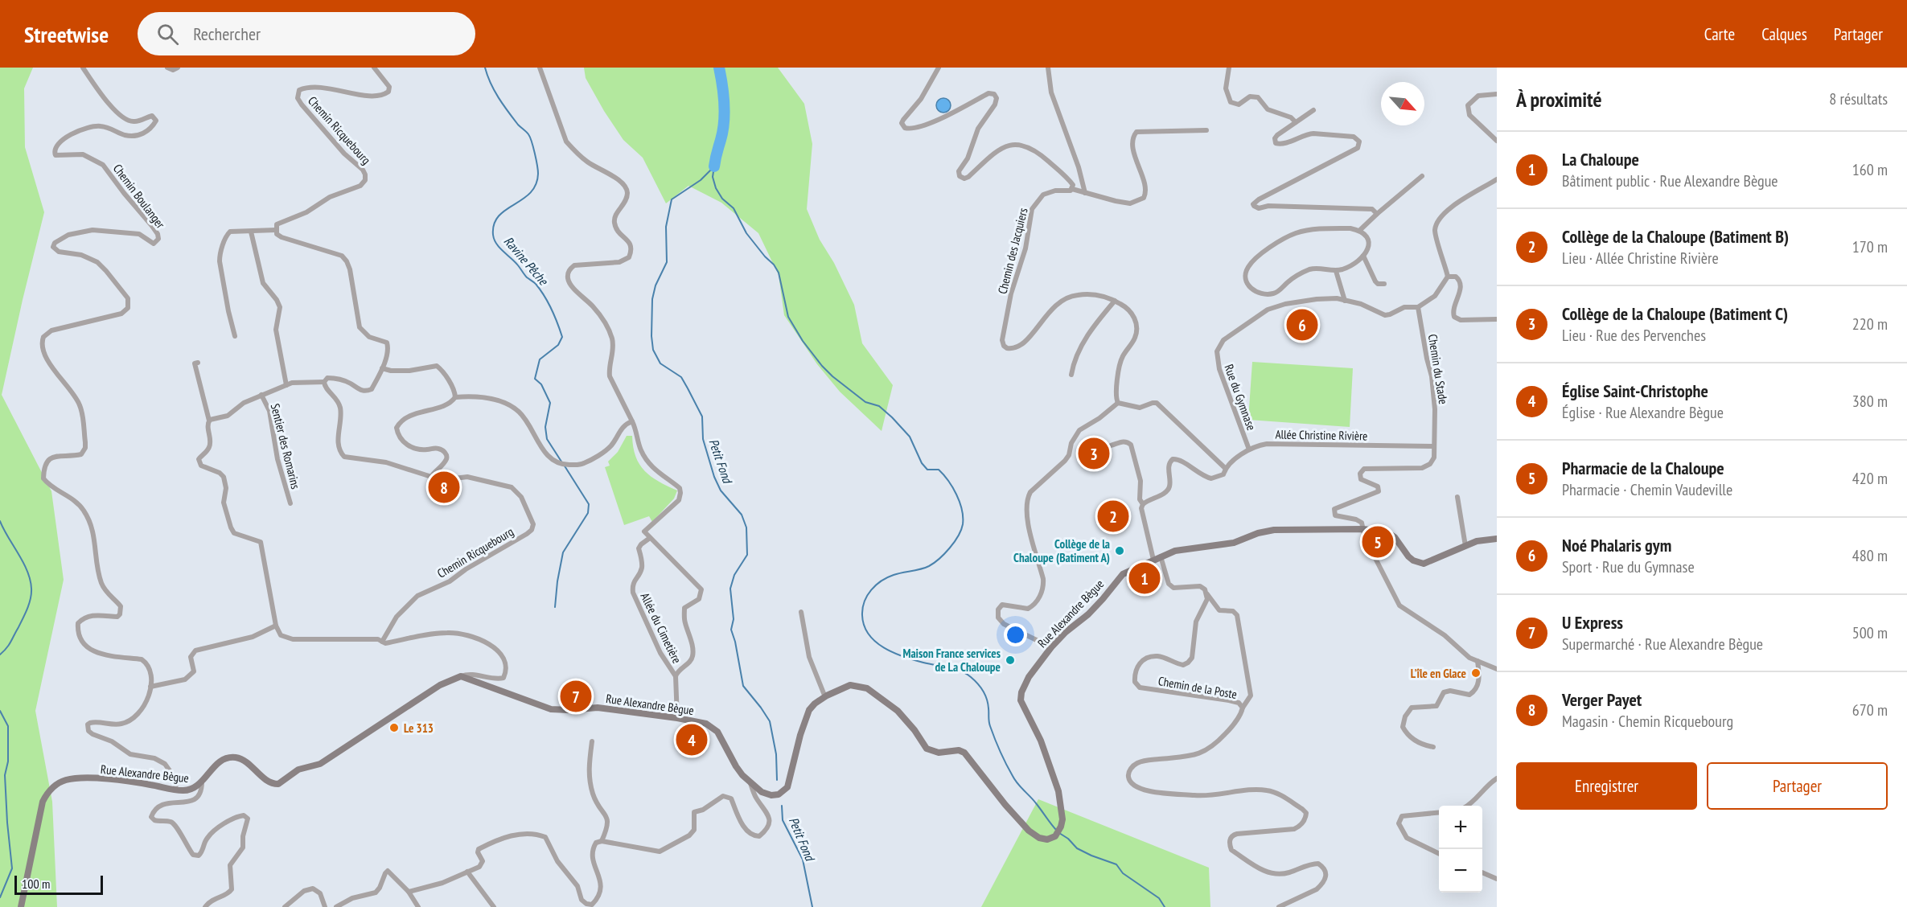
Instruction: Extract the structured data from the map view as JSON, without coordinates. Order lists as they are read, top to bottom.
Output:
{
  "streets": {
    "main road": ["Rue Alexandre Bègue"],
    "street": [
      "Chemin Ricquebourg",
      "Chemin Boulanger",
      "Chemin des Jacquiers",
      "Chemin du Stade",
      "Rue du Gymnase",
      "Allée Christine Rivière",
      "Sentier des Romarins",
      "Allée du Cimetière",
      "Chemin de la Poste"
    ]
  },
  "crossings": [
    ["Chemin du Stade", "Allée Christine Rivière"],
    ["Chemin du Stade", "Rue Alexandre Bègue"],
    ["Rue du Gymnase", "Allée Christine Rivière"]
  ],
  "water": ["Ravine Pêche", "Petit Fond"],
  "places": [
    "Collège de la Chaloupe (Batiment A)",
    "Maison France services de La Chaloupe",
    "L'île en Glace",
    "Le 313"
  ],
  "scale_bar": "100 m",
  "north": "bottom right",
  "page": {
    "header": "Streetwise",
    "search": "Rechercher",
    "nav": ["Carte", "Calques", "Partager"],
    "heading": ["À proximité", "8 résultats"],
    "list": [
      {
        "mark": "1",
        "name": "La Chaloupe",
        "note": "Bâtiment public · Rue Alexandre Bègue",
        "value": "160 m"
      },
      {
        "mark": "2",
        "name": "Collège de la Chaloupe (Batiment B)",
        "note": "Lieu · Allée Christine Rivière",
        "value": "170 m"
      },
      {
        "mark": "3",
        "name": "Collège de la Chaloupe (Batiment C)",
        "note": "Lieu · Rue des Pervenches",
        "value": "220 m"
      },
      {
        "mark": "4",
        "name": "Église Saint-Christophe",
        "note": "Église · Rue Alexandre Bègue",
        "value": "380 m"
      },
      {
        "mark": "5",
        "name": "Pharmacie de la Chaloupe",
        "note": "Pharmacie · Chemin Vaudeville",
        "value": "420 m"
      },
      {
        "mark": "6",
        "name": "Noé Phalaris gym",
        "note": "Sport · Rue du Gymnase",
        "value": "480 m"
      },
      {
        "mark": "7",
        "name": "U Express",
        "note": "Supermarché · Rue Alexandre Bègue",
        "value": "500 m"
      },
      {
        "mark": "8",
        "name": "Verger Payet",
        "note": "Magasin · Chemin Ricquebourg",
        "value": "670 m"
      }
    ],
    "pins": [
      "6",
      "3",
      "8",
      "2",
      "5",
      "1",
      "7",
      "4"
    ],
    "buttons": ["Enregistrer", "Partager"],
    "map_buttons": ["+", "−"],
    "scale": "100 m"
  }
}
